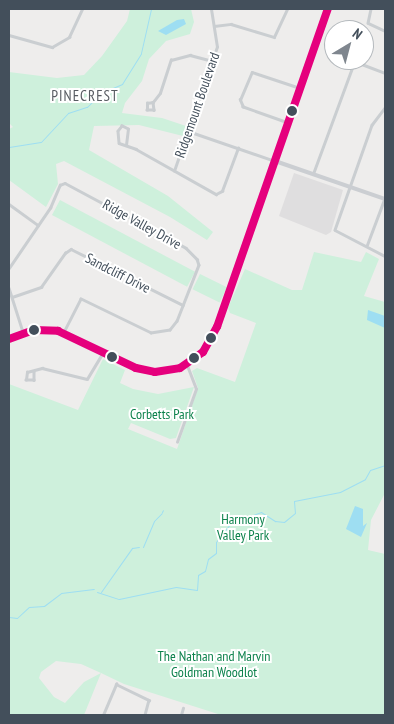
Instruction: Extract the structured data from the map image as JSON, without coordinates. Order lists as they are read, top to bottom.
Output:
{
  "streets": {
    "street": ["Ridgemount Boulevard", "Ridge Valley Drive", "Sandcliff Drive"]
  },
  "crossings": [
    ["Ridge Valley Drive", "Sandcliff Drive"]
  ],
  "districts": ["PINECREST"],
  "parks": ["Corbetts Park", "Harmony Valley Park", "The Nathan and Marvin Goldman Woodlot"],
  "north": "top right"
}
